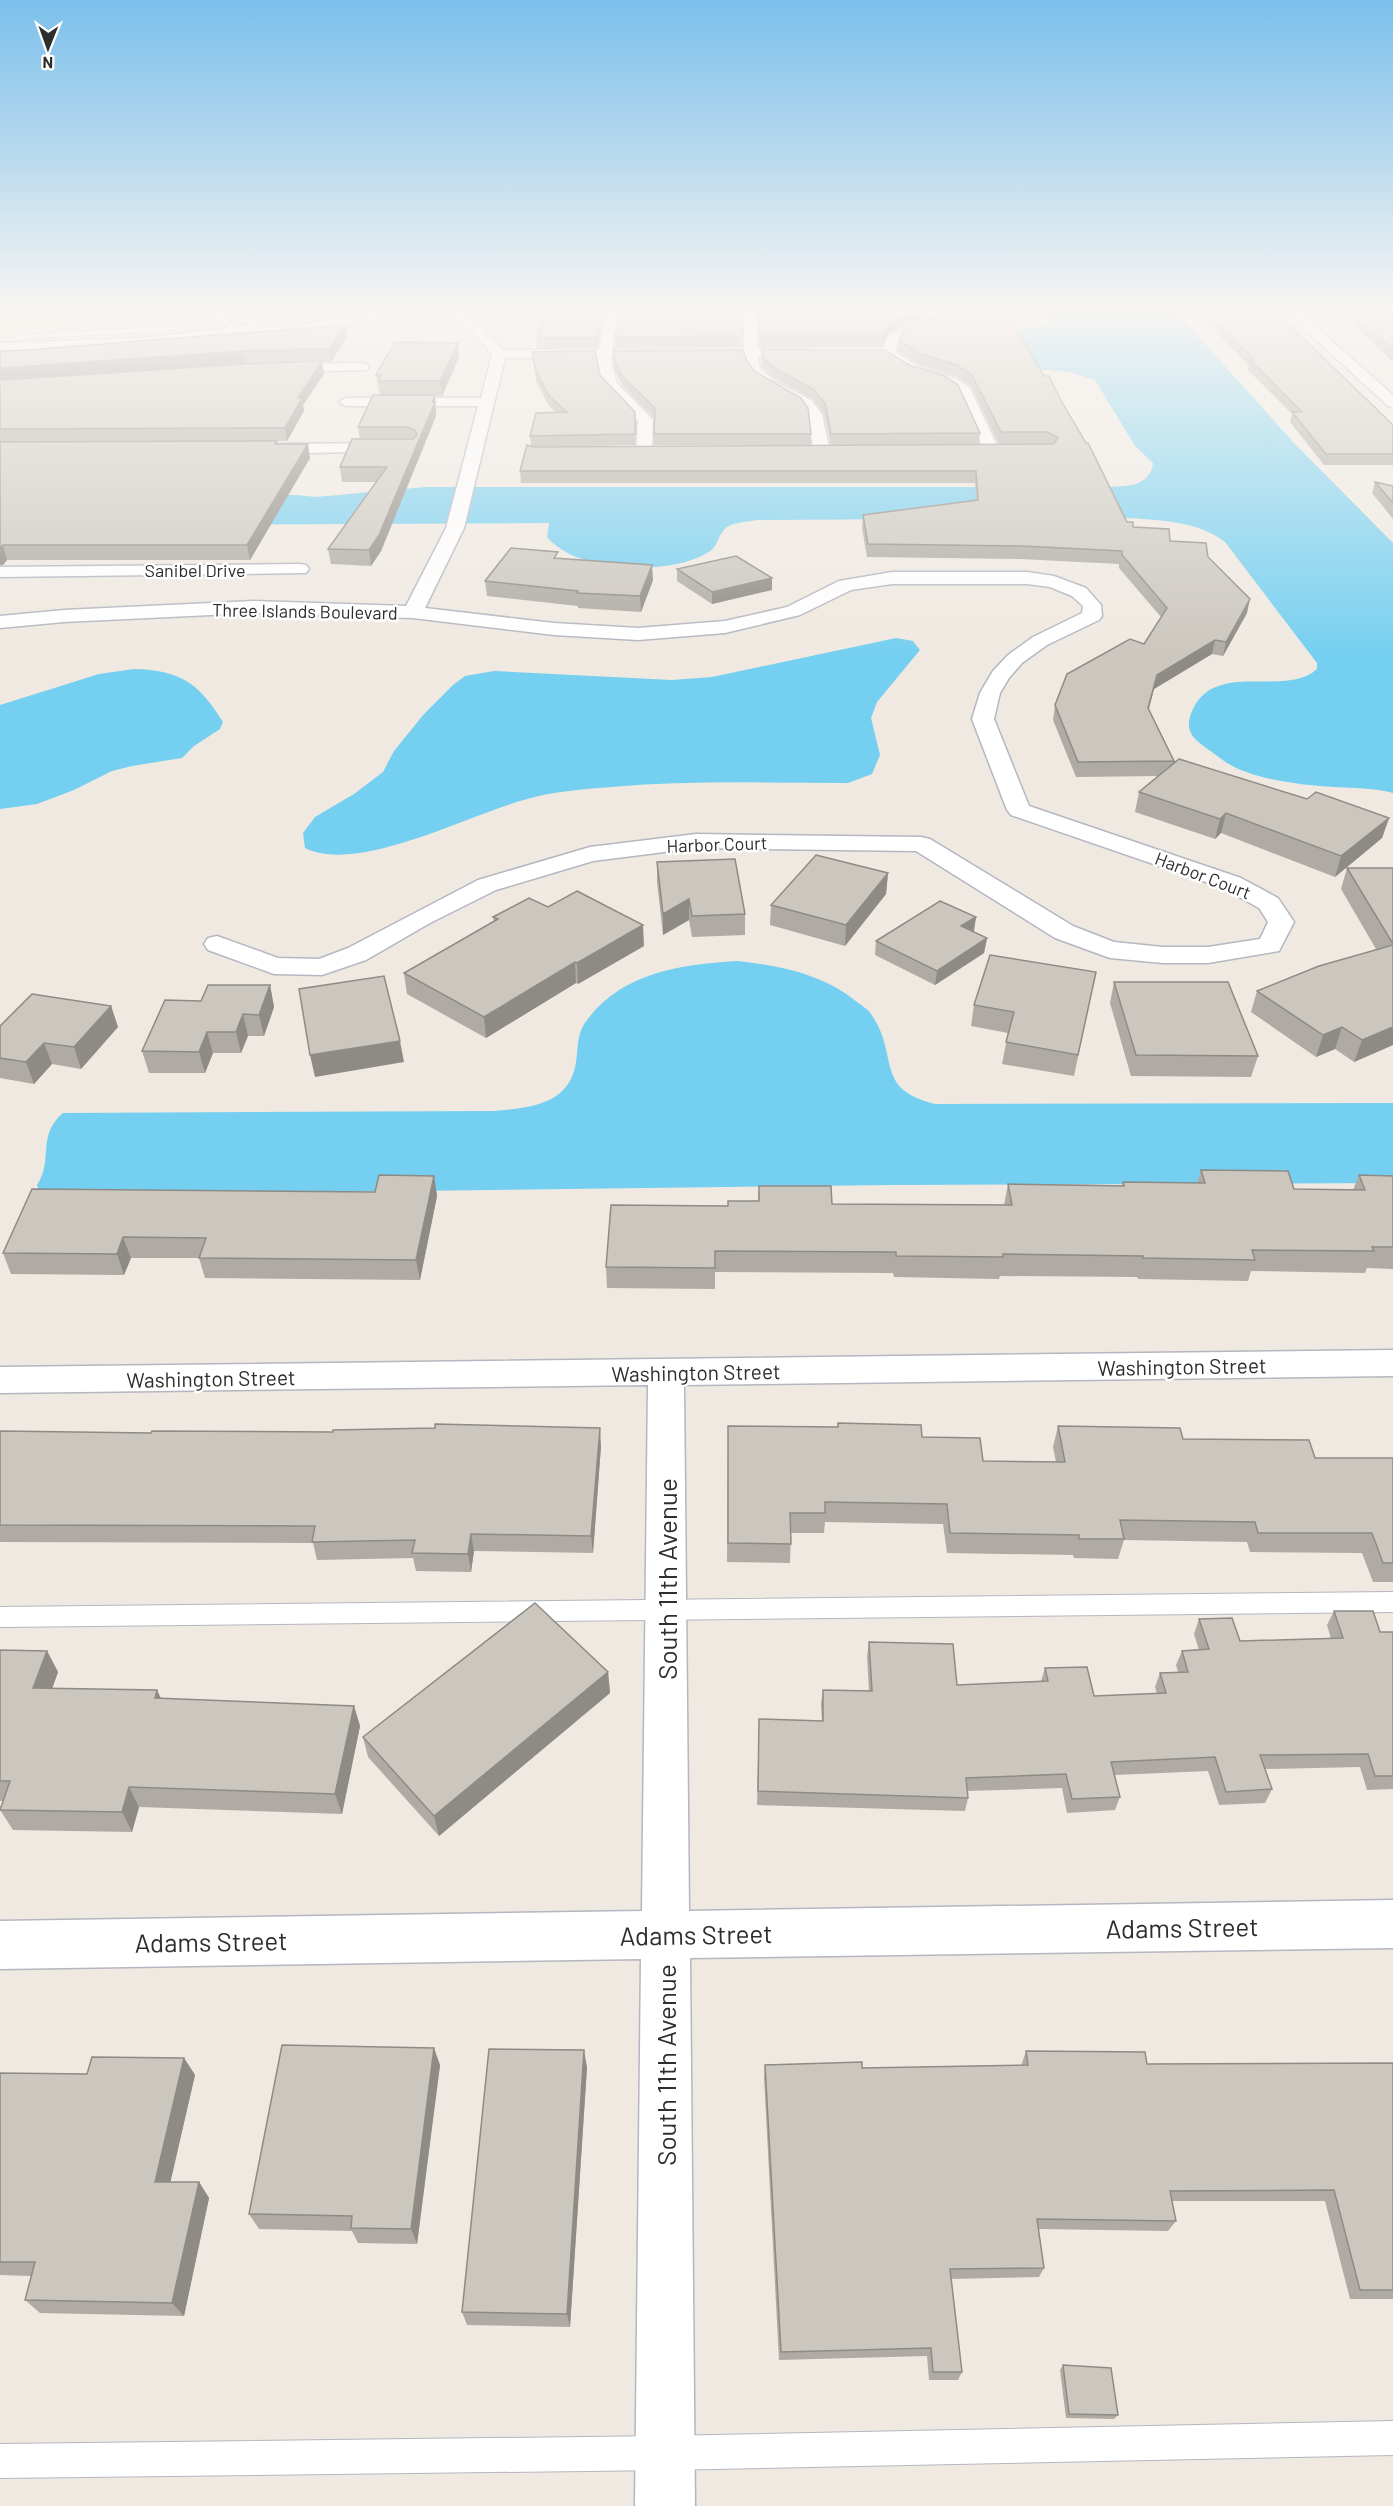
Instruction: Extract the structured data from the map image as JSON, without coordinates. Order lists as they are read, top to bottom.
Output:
{
  "streets": {
    "street": [
      "Sanibel Drive",
      "Three Islands Boulevard",
      "Harbor Court",
      "Washington Street",
      "South 11th Avenue",
      "Adams Street"
    ]
  },
  "crossings": [
    ["Three Islands Boulevard", "Harbor Court"],
    ["Washington Street", "South 11th Avenue"],
    ["South 11th Avenue", "Adams Street"]
  ],
  "north": "bottom"
}
